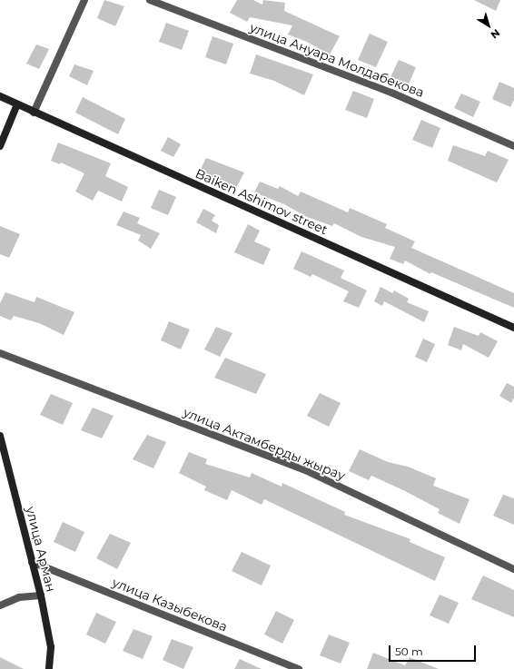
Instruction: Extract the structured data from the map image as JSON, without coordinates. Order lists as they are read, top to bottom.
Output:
{
  "streets": {
    "main road": ["Baiken Ashimov street", "улица Арман"],
    "street": ["улица Ануара Молдабекова", "улица Актамберды жырау", "улица Казыбекова"]
  },
  "crossings": [
    ["улица Арман", "улица Казыбекова"]
  ],
  "scale_bar": "50 m",
  "north": "bottom right"
}
